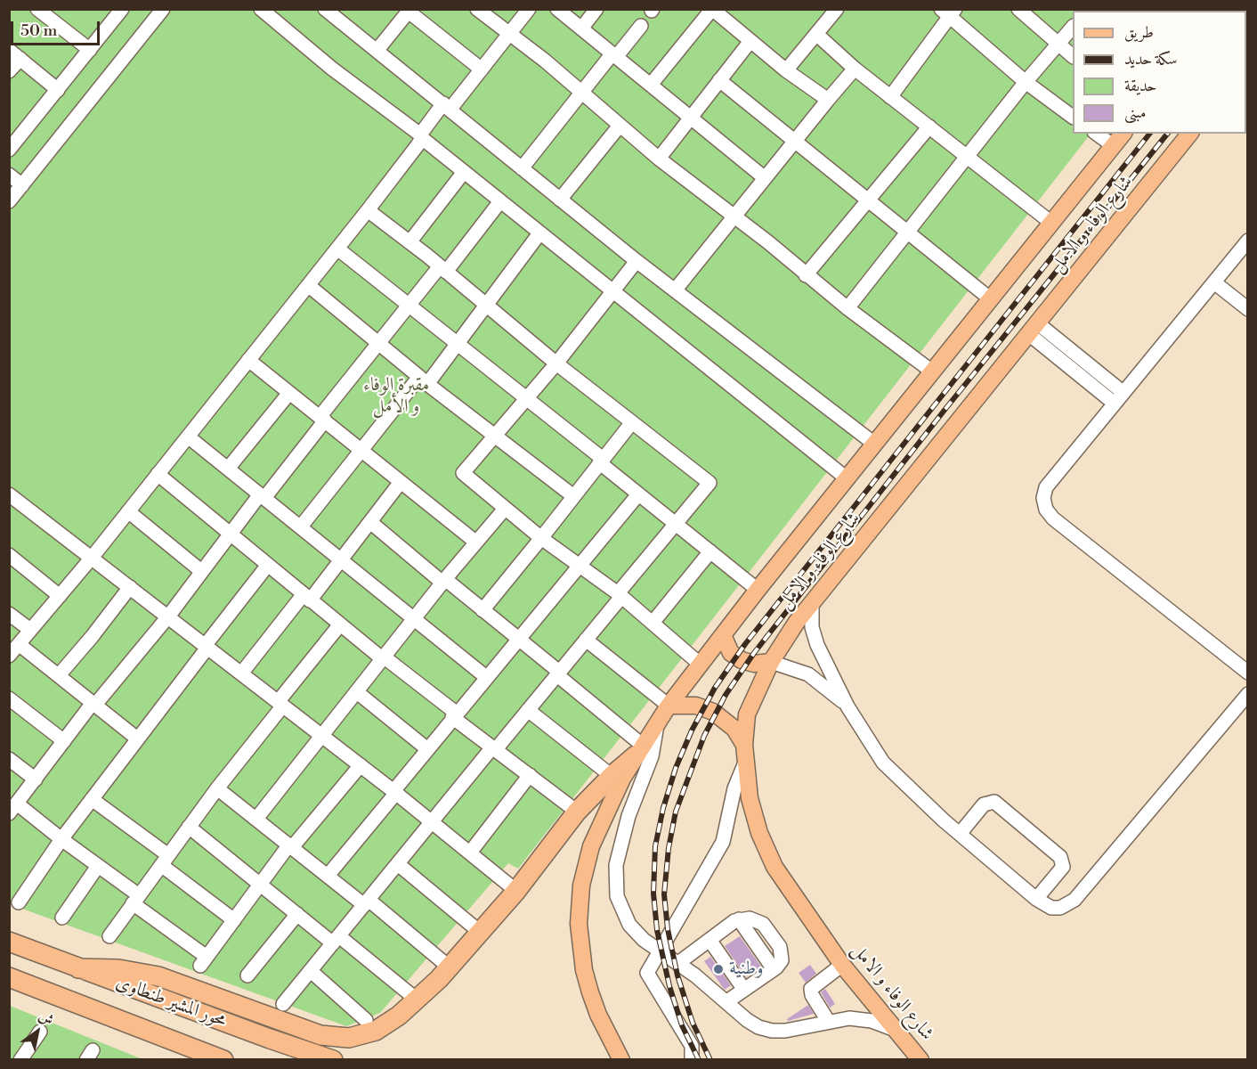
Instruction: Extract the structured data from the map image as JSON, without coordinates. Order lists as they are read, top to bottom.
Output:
{
  "streets": {
    "highway": ["محور المشير طنطاوى"],
    "main road": ["شارع الوفاء و الامل"]
  },
  "parks": ["مقبرة الوفاء و الأمل"],
  "places": ["وطنية"],
  "legend": [
    "طريق",
    "سكة حديد",
    "حديقة",
    "مبنى"
  ],
  "scale_bar": "50 m",
  "north": "top right"
}
